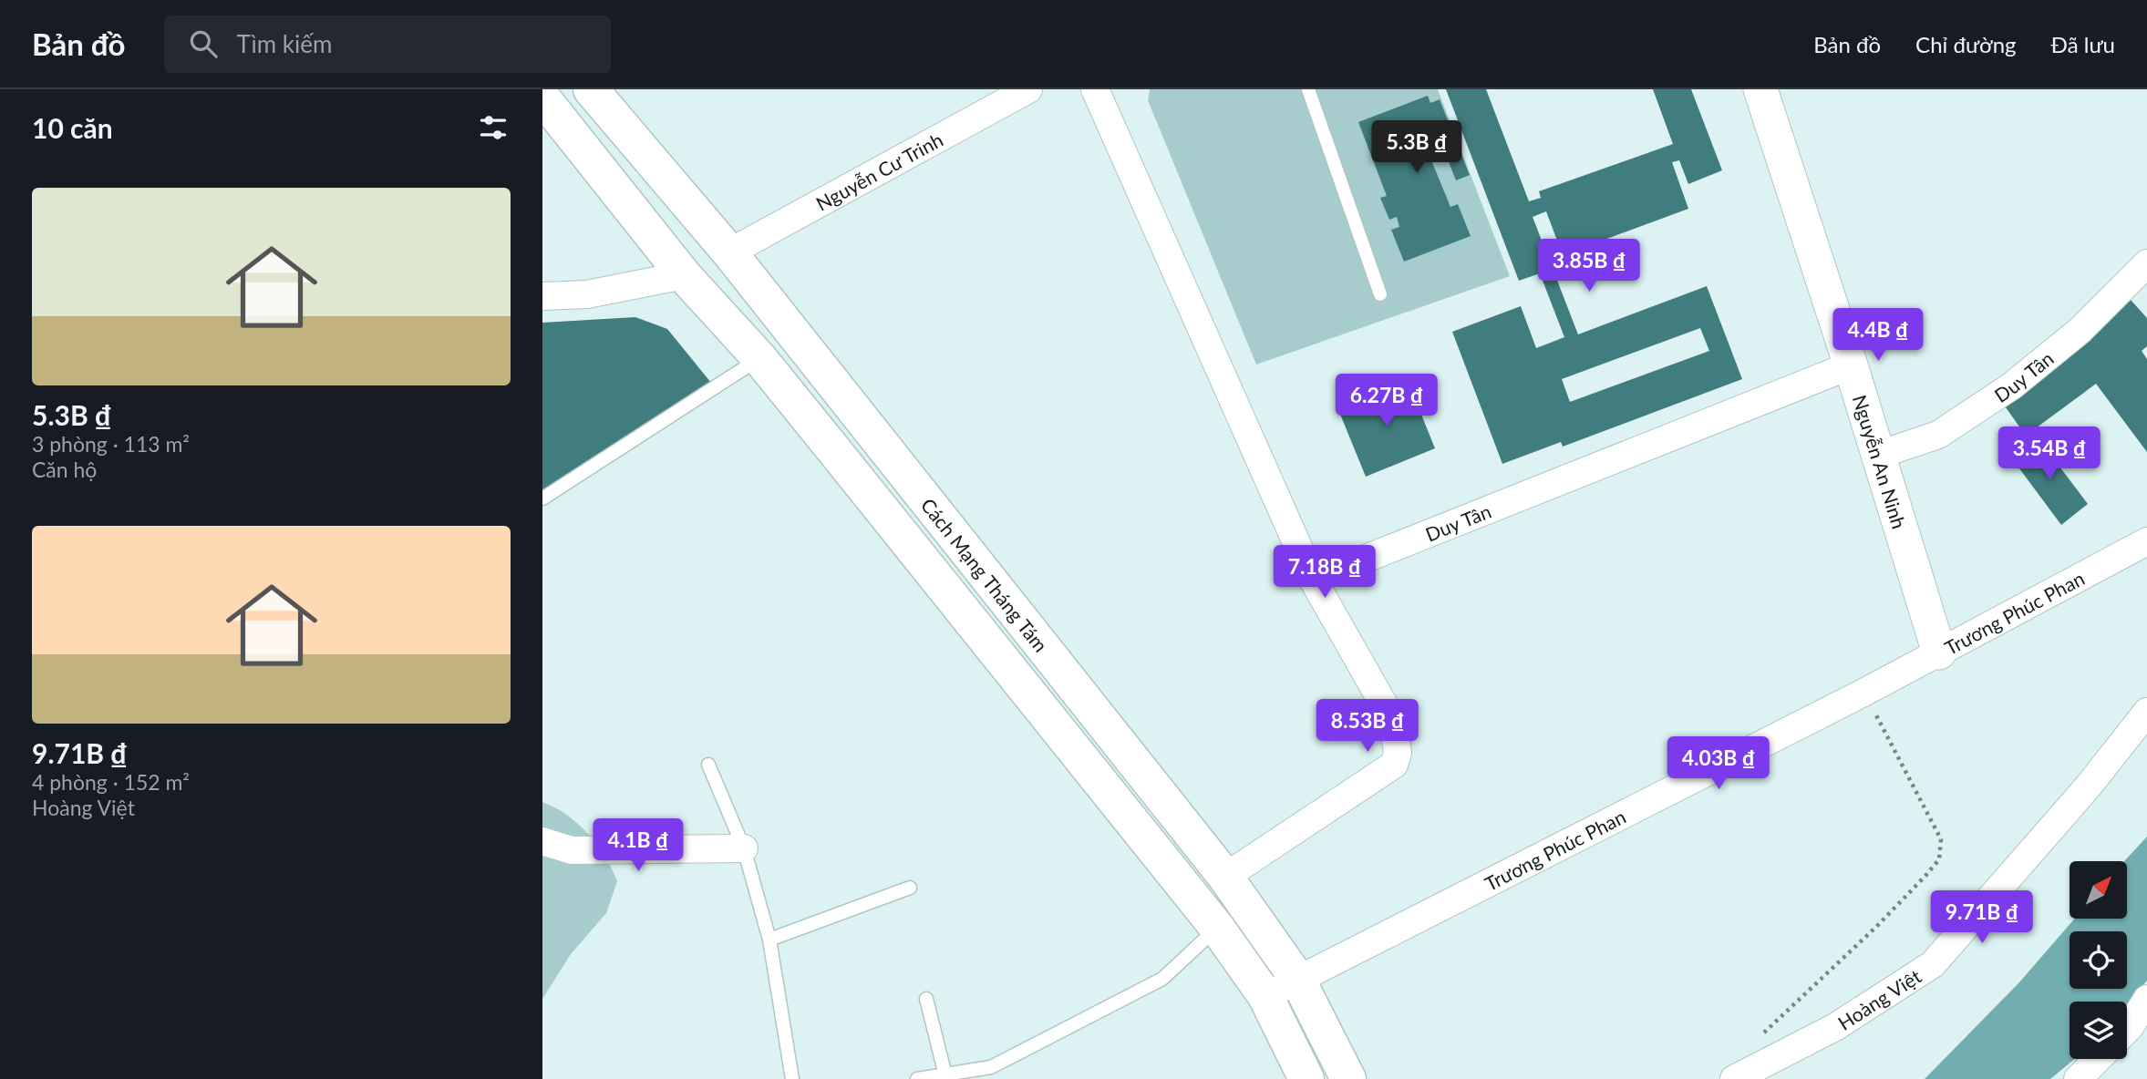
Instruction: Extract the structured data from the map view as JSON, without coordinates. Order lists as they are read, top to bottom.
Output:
{
  "streets": {
    "main road": ["Cách Mạng Tháng Tám"],
    "street": [
      "Nguyễn Cư Trinh",
      "Duy Tân",
      "Nguyễn An Ninh",
      "Trương Phúc Phan",
      "Hoàng Việt"
    ]
  },
  "crossings": [
    ["Nguyễn Cư Trinh", "Cách Mạng Tháng Tám"],
    ["Duy Tân", "Nguyễn An Ninh"],
    ["Nguyễn An Ninh", "Trương Phúc Phan"],
    ["Cách Mạng Tháng Tám", "Trương Phúc Phan"]
  ],
  "north": "top right",
  "page": {
    "header": "Bản đồ",
    "search": "Tìm kiếm",
    "nav": ["Bản đồ", "Chỉ đường", "Đã lưu"],
    "heading": "10 căn",
    "price": [
      "5.3B ₫",
      "3.85B ₫",
      "4.4B ₫",
      "6.27B ₫",
      "3.54B ₫",
      "7.18B ₫",
      "8.53B ₫",
      "4.03B ₫",
      "4.1B ₫",
      "9.71B ₫"
    ],
    "list": [
      {
        "name": "5.3B ₫",
        "note": "3 phòng · 113 m² · Căn hộ"
      },
      {
        "name": "9.71B ₫",
        "note": "4 phòng · 152 m² · Hoàng Việt"
      }
    ]
  }
}
